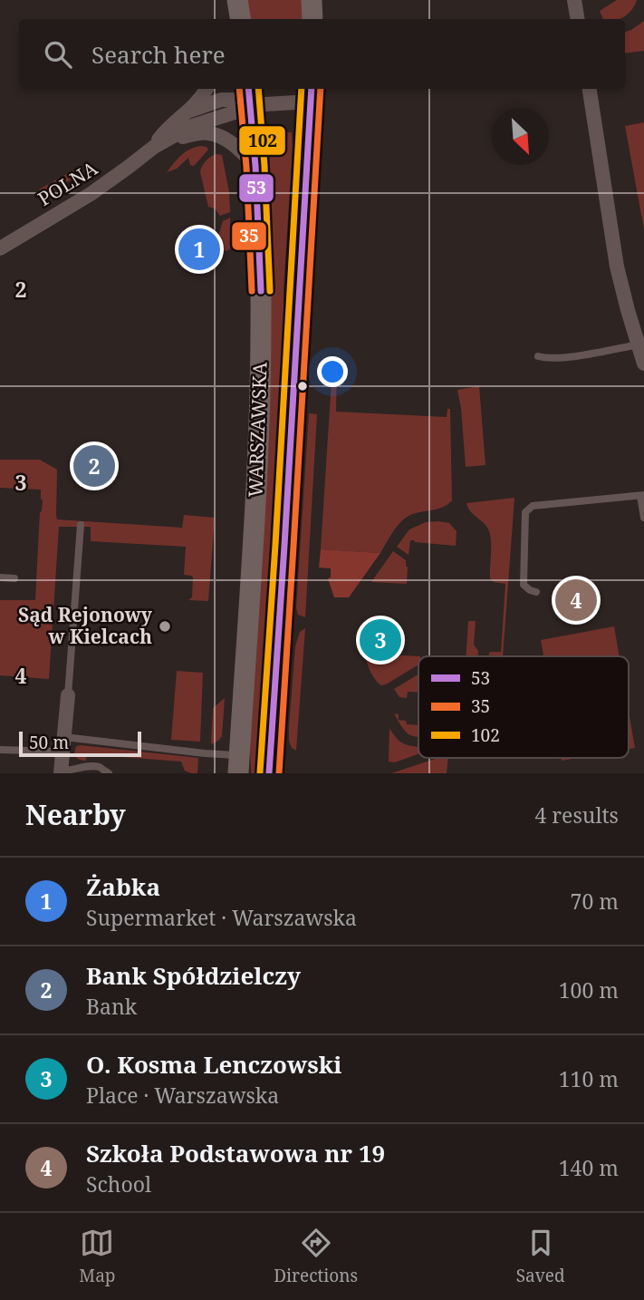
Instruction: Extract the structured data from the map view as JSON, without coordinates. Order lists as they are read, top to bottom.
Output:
{
  "streets": {
    "main road": ["WARSZAWSKA"],
    "street": ["POLNA"]
  },
  "crossings": [
    ["POLNA", "WARSZAWSKA"]
  ],
  "places": ["Sąd Rejonowy w Kielcach"],
  "lines": ["transit line 53", "transit line 35", "transit line 102"],
  "legend": ["53", "35", "102"],
  "scale_bar": "50 m",
  "north": "bottom right",
  "page": {
    "search": "Search here",
    "pins": [
      "1",
      "2",
      "4",
      "3"
    ],
    "scale": "50 m",
    "heading": ["Nearby", "4 results"],
    "list": [
      {
        "mark": "1",
        "name": "Żabka",
        "note": "Supermarket · Warszawska",
        "value": "70 m"
      },
      {
        "mark": "2",
        "name": "Bank Spółdzielczy",
        "note": "Bank",
        "value": "100 m"
      },
      {
        "mark": "3",
        "name": "O. Kosma Lenczowski",
        "note": "Place · Warszawska",
        "value": "110 m"
      },
      {
        "mark": "4",
        "name": "Szkoła Podstawowa nr 19",
        "note": "School",
        "value": "140 m"
      }
    ],
    "nav": ["Map", "Directions", "Saved"]
  },
  "grid": {
    "rows": ["2", "3", "4"]
  }
}
